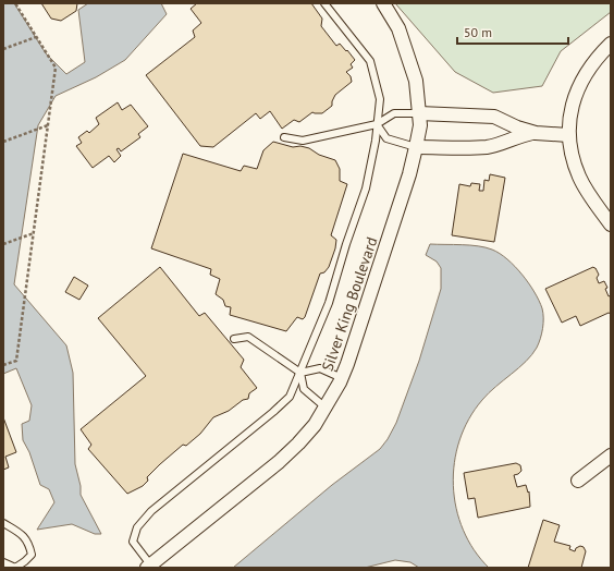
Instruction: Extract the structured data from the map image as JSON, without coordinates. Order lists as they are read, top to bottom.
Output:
{
  "streets": {
    "street": ["Silver King Boulevard"]
  },
  "scale_bar": "50 m"
}
